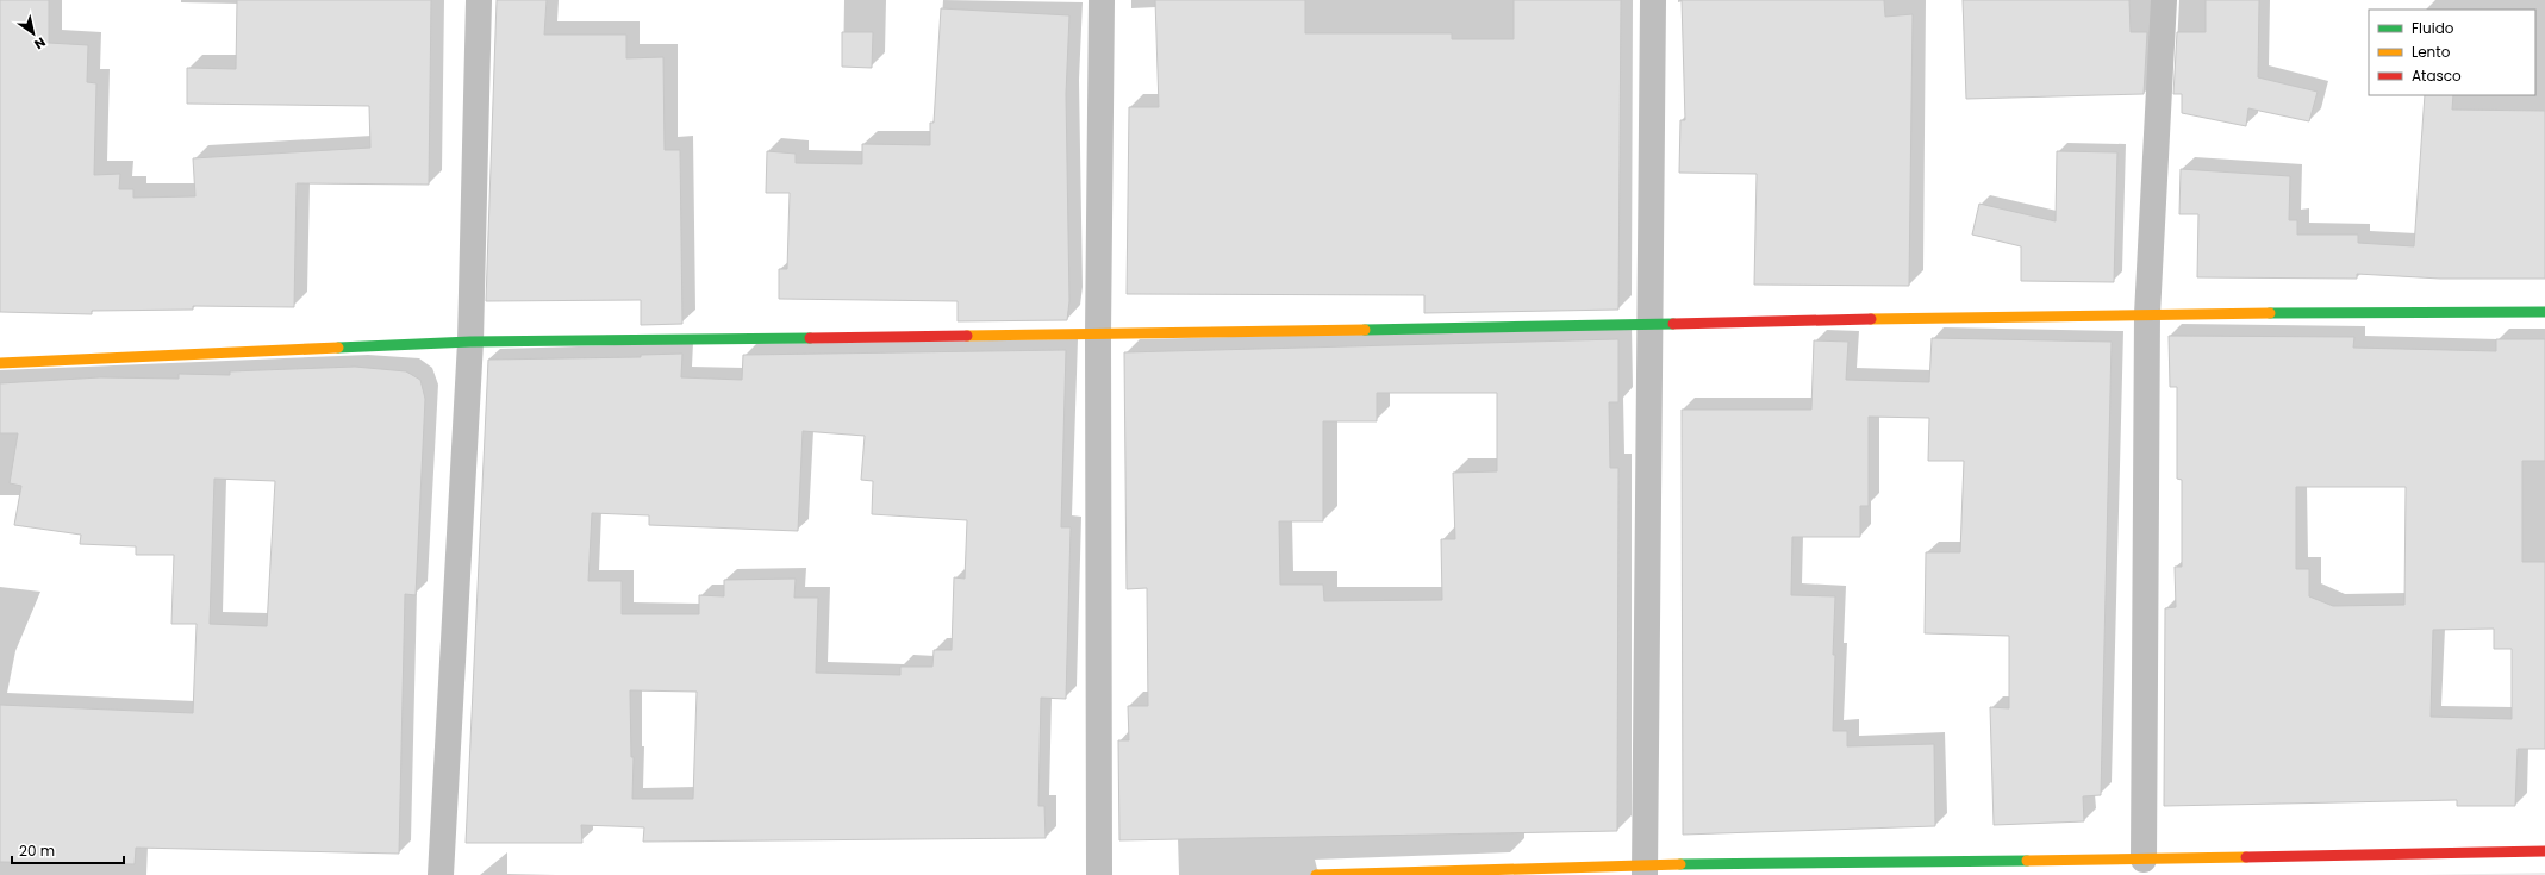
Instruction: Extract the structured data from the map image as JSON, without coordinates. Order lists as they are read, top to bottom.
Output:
{
  "legend": ["Fluido", "Lento", "Atasco"],
  "scale_bar": "20 m",
  "north": "bottom right"
}
